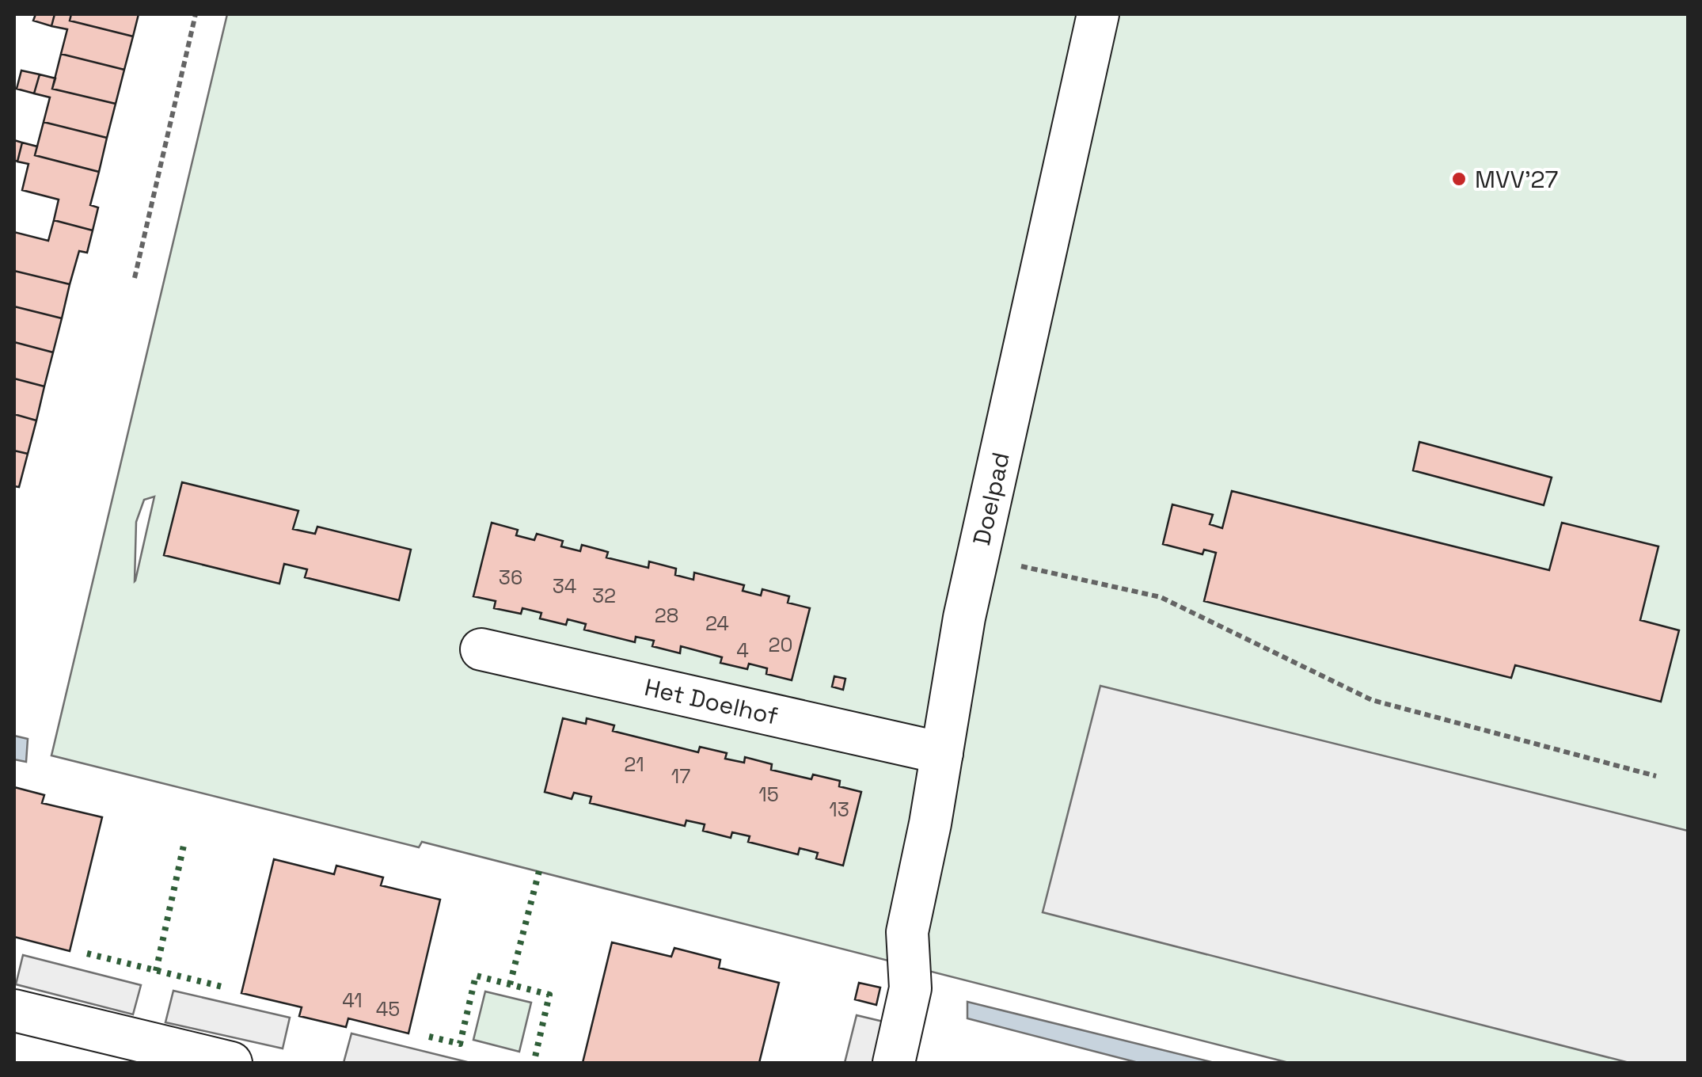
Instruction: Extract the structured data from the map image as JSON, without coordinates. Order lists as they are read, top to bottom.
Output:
{
  "streets": {
    "street": ["Doelpad", "Het Doelhof"]
  },
  "crossings": [
    ["Doelpad", "Het Doelhof"]
  ],
  "places": ["MVV'27"],
  "house_numbers": [
    "36",
    "34",
    "32",
    "28",
    "24",
    "20",
    "4",
    "21",
    "17",
    "15",
    "13",
    "41",
    "45"
  ]
}
